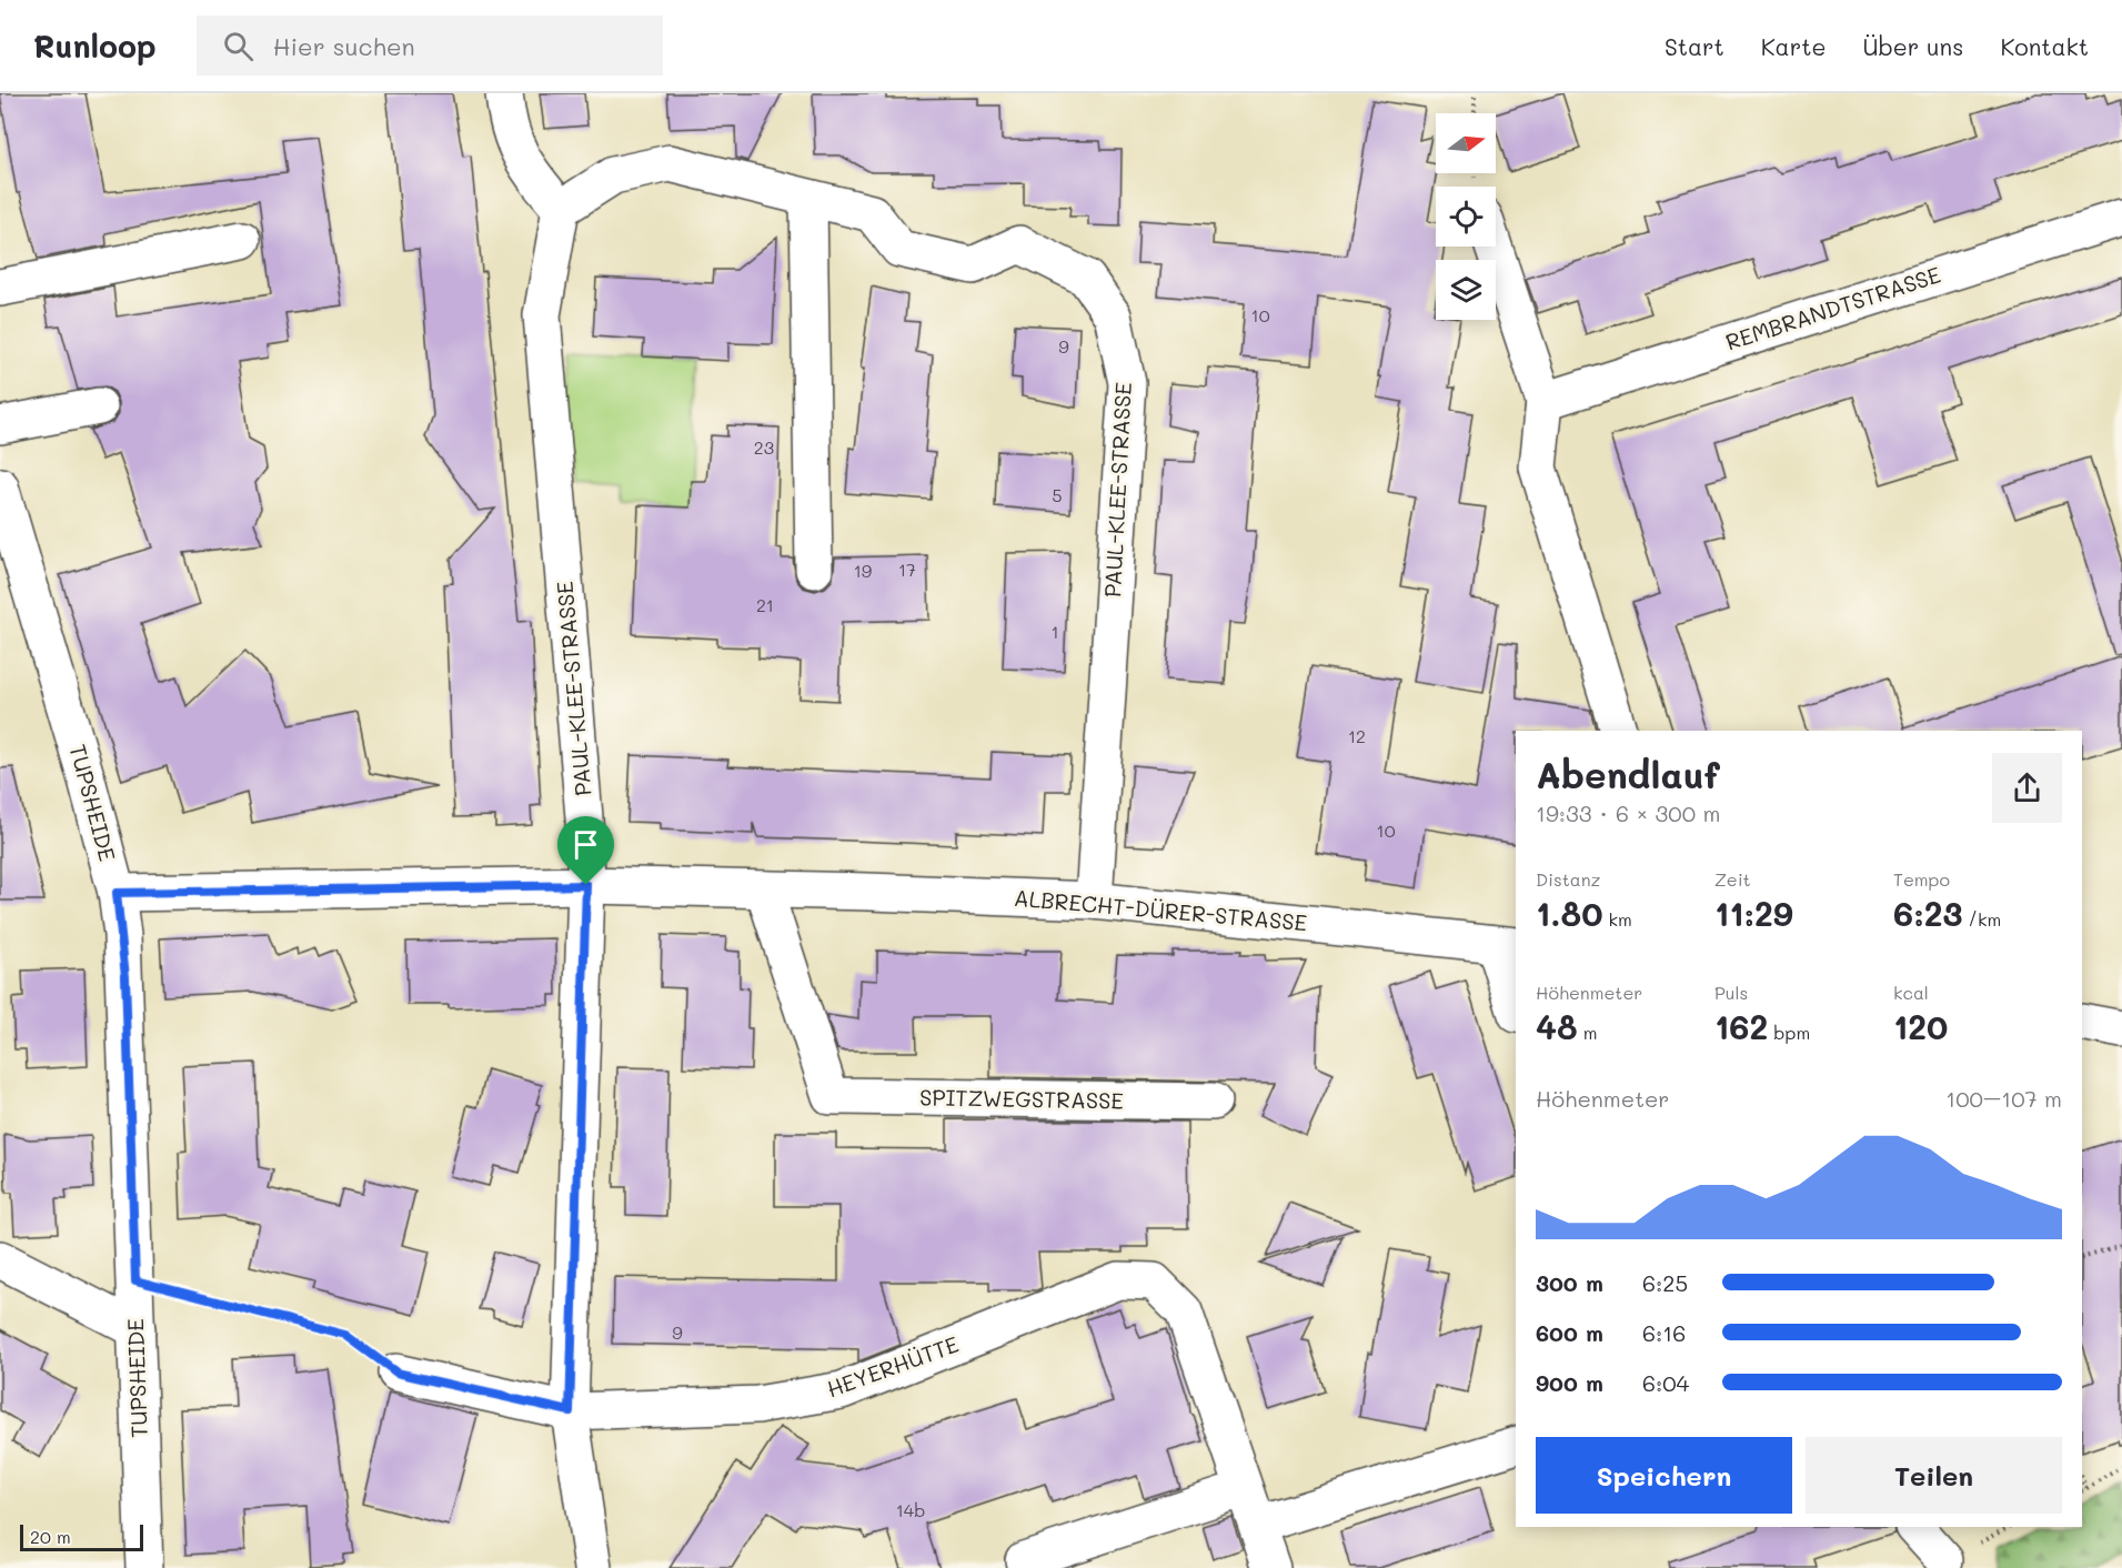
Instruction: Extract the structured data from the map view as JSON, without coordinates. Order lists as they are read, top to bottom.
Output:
{
  "streets": {
    "street": [
      "REMBRANDTSTRASSE",
      "PAUL-KLEE-STRASSE",
      "TUPSHEIDE",
      "ALBRECHT-DÜRER-STRASSE",
      "SPITZWEGSTRASSE",
      "HEYERHÜTTE"
    ]
  },
  "crossings": [
    ["PAUL-KLEE-STRASSE", "ALBRECHT-DÜRER-STRASSE"],
    ["PAUL-KLEE-STRASSE", "HEYERHÜTTE"],
    ["TUPSHEIDE", "ALBRECHT-DÜRER-STRASSE"],
    ["ALBRECHT-DÜRER-STRASSE", "SPITZWEGSTRASSE"]
  ],
  "house_numbers": [
    "10",
    "9",
    "23",
    "5",
    "17",
    "19",
    "21",
    "1",
    "12",
    "10",
    "9",
    "14b"
  ],
  "scale_bar": "20 m",
  "north": "right",
  "page": {
    "header": "Runloop",
    "search": "Hier suchen",
    "nav": [
      "Start",
      "Karte",
      "Über uns",
      "Kontakt"
    ],
    "heading": ["Abendlauf", "19:33 · 6 × 300 m"],
    "stats": [
      ["Distanz", "1.80 km"],
      ["Zeit", "11:29"],
      ["Tempo", "6:23 /km"],
      ["Höhenmeter", "48 m"],
      ["Puls", "162 bpm"],
      ["kcal", "120"]
    ],
    "chart": ["Höhenmeter", "100–107 m"],
    "list": [
      {
        "name": "300 m",
        "note": "6:25"
      },
      {
        "name": "600 m",
        "note": "6:16"
      },
      {
        "name": "900 m",
        "note": "6:04"
      }
    ],
    "buttons": ["Speichern", "Teilen"],
    "scale": "20 m"
  }
}
